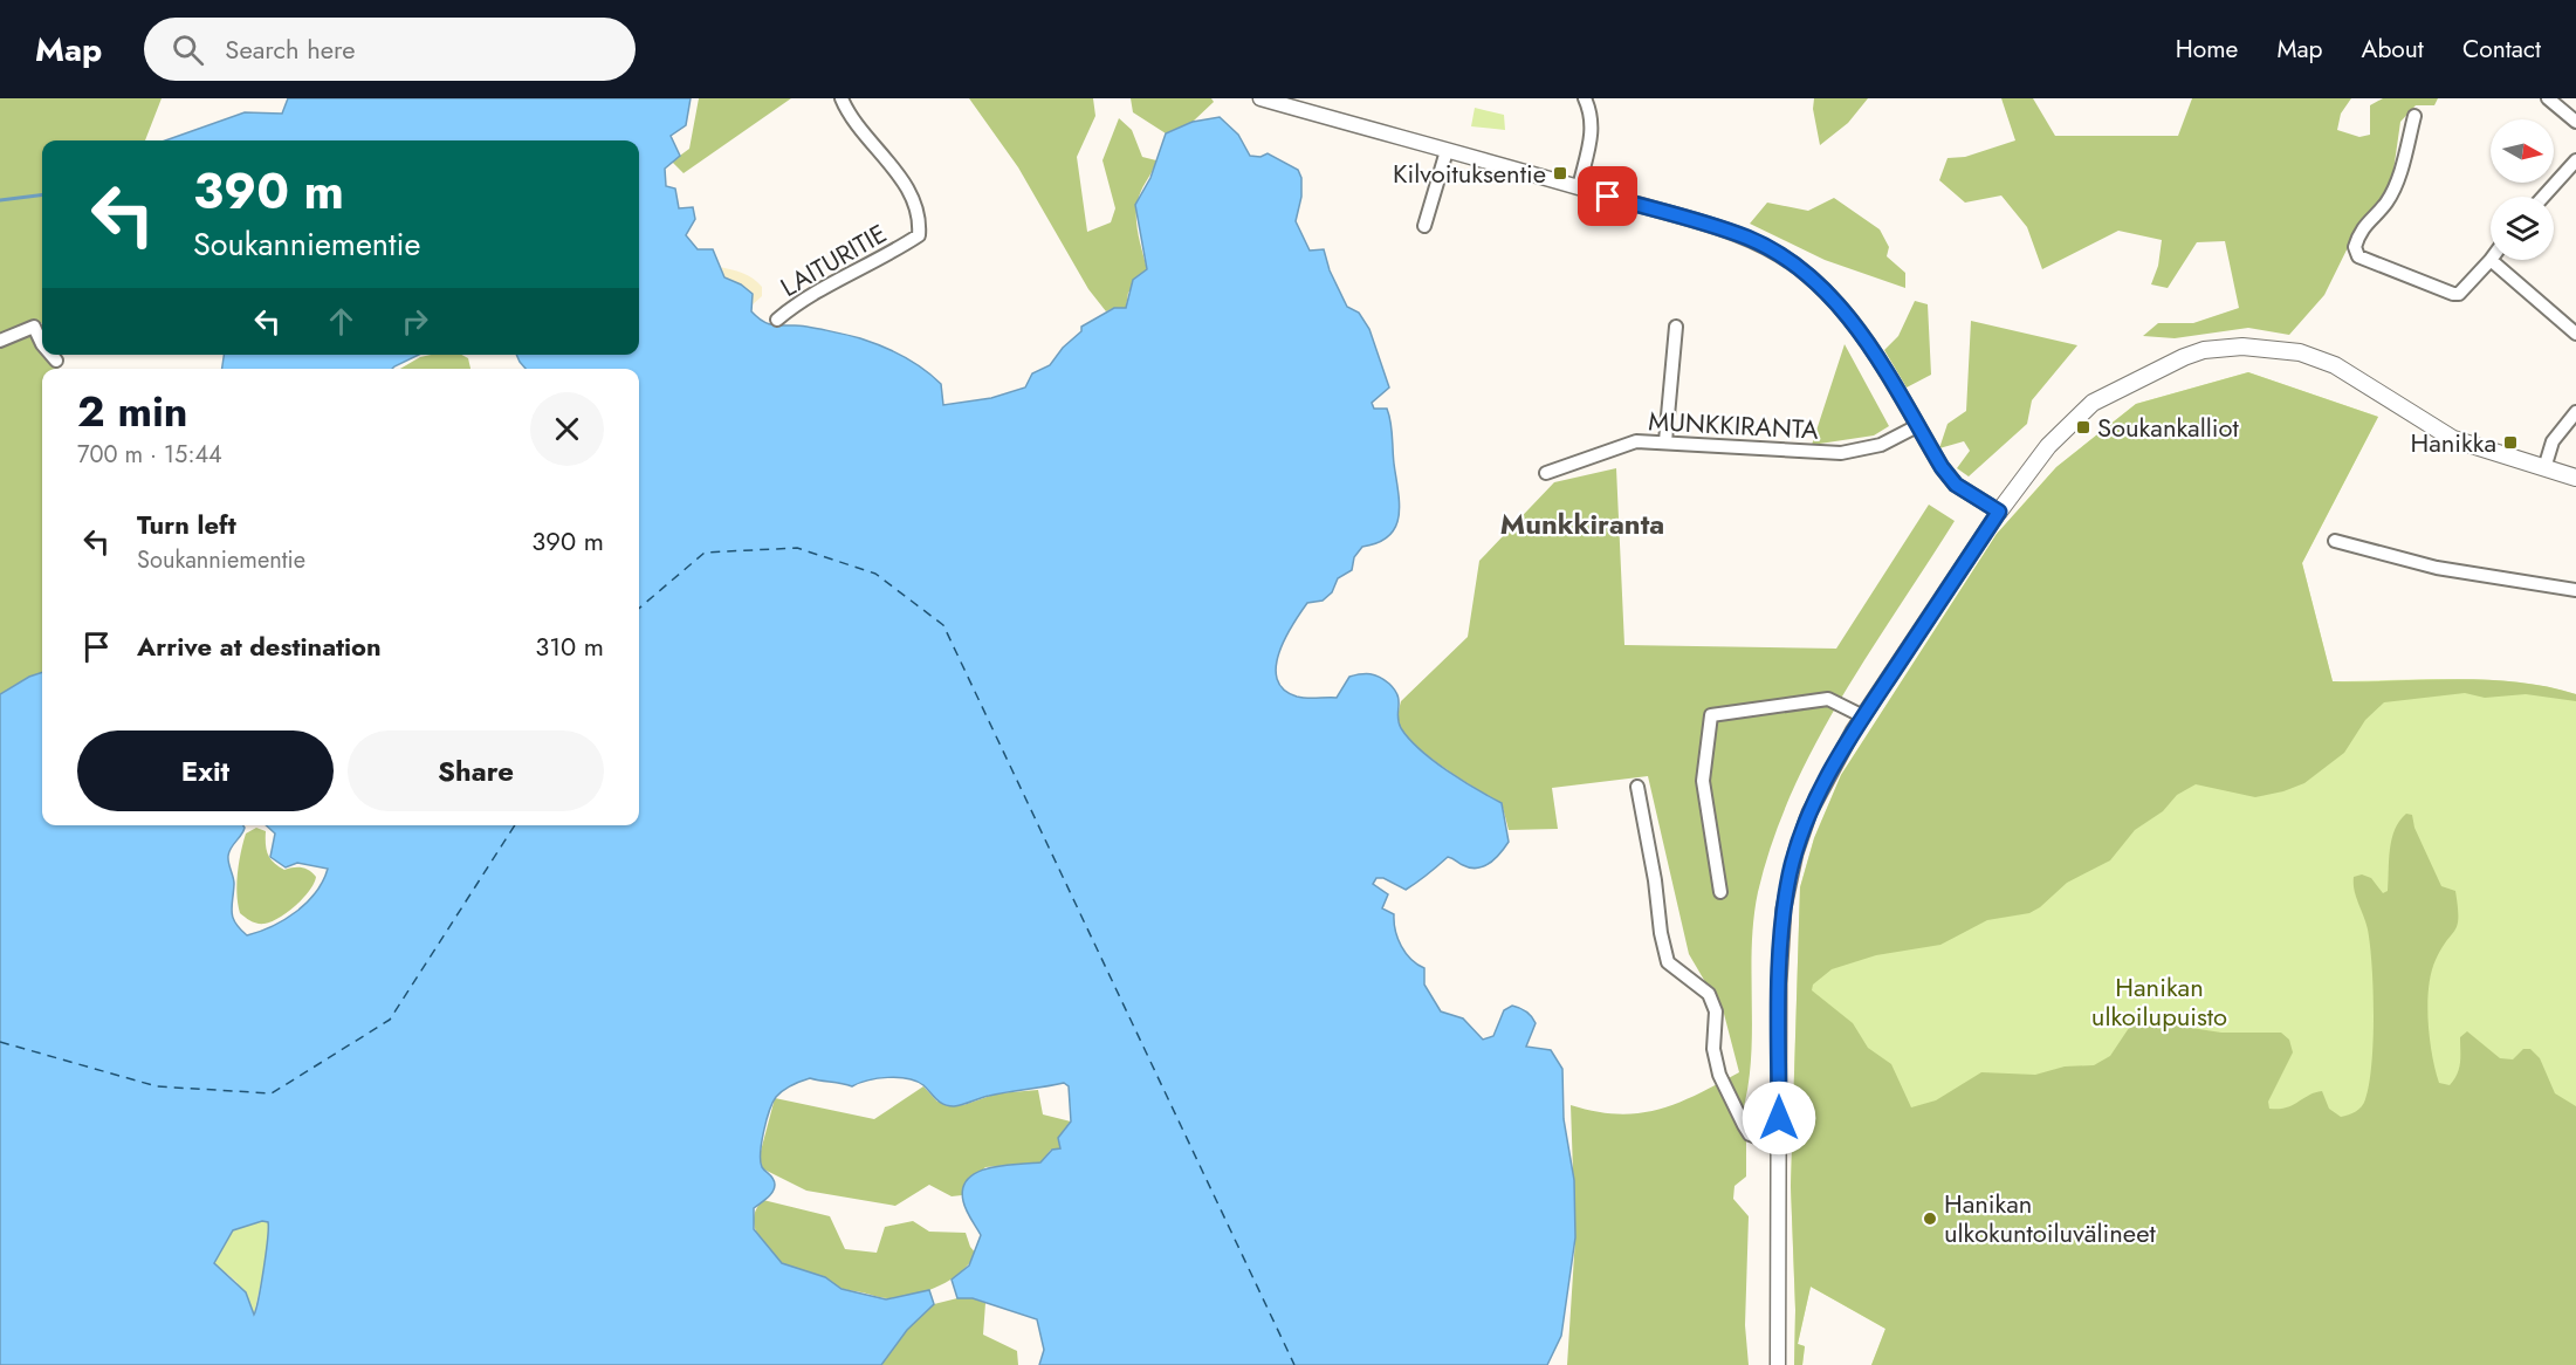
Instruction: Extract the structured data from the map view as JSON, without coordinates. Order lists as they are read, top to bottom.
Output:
{
  "streets": {
    "street": ["LAITURITIE", "MUNKKIRANTA"]
  },
  "districts": ["Munkkiranta"],
  "parks": ["Hanikan ulkoilupuisto"],
  "places": {
    "transit": ["Kilvoituksentie", "Soukankalliot", "Hanikka"],
    "other": ["Hanikan ulkokuntoiluvälineet"]
  },
  "north": "right",
  "page": {
    "header": "Map",
    "search": "Search here",
    "nav": [
      "Home",
      "Map",
      "About",
      "Contact"
    ],
    "turn": ["390 m", "Soukanniementie"],
    "heading": ["2 min", "700 m · 15:44"],
    "list": [
      {
        "name": "Turn left",
        "note": "Soukanniementie",
        "value": "390 m"
      },
      {
        "name": "Arrive at destination",
        "value": "310 m"
      }
    ],
    "buttons": ["Exit", "Share"]
  }
}
